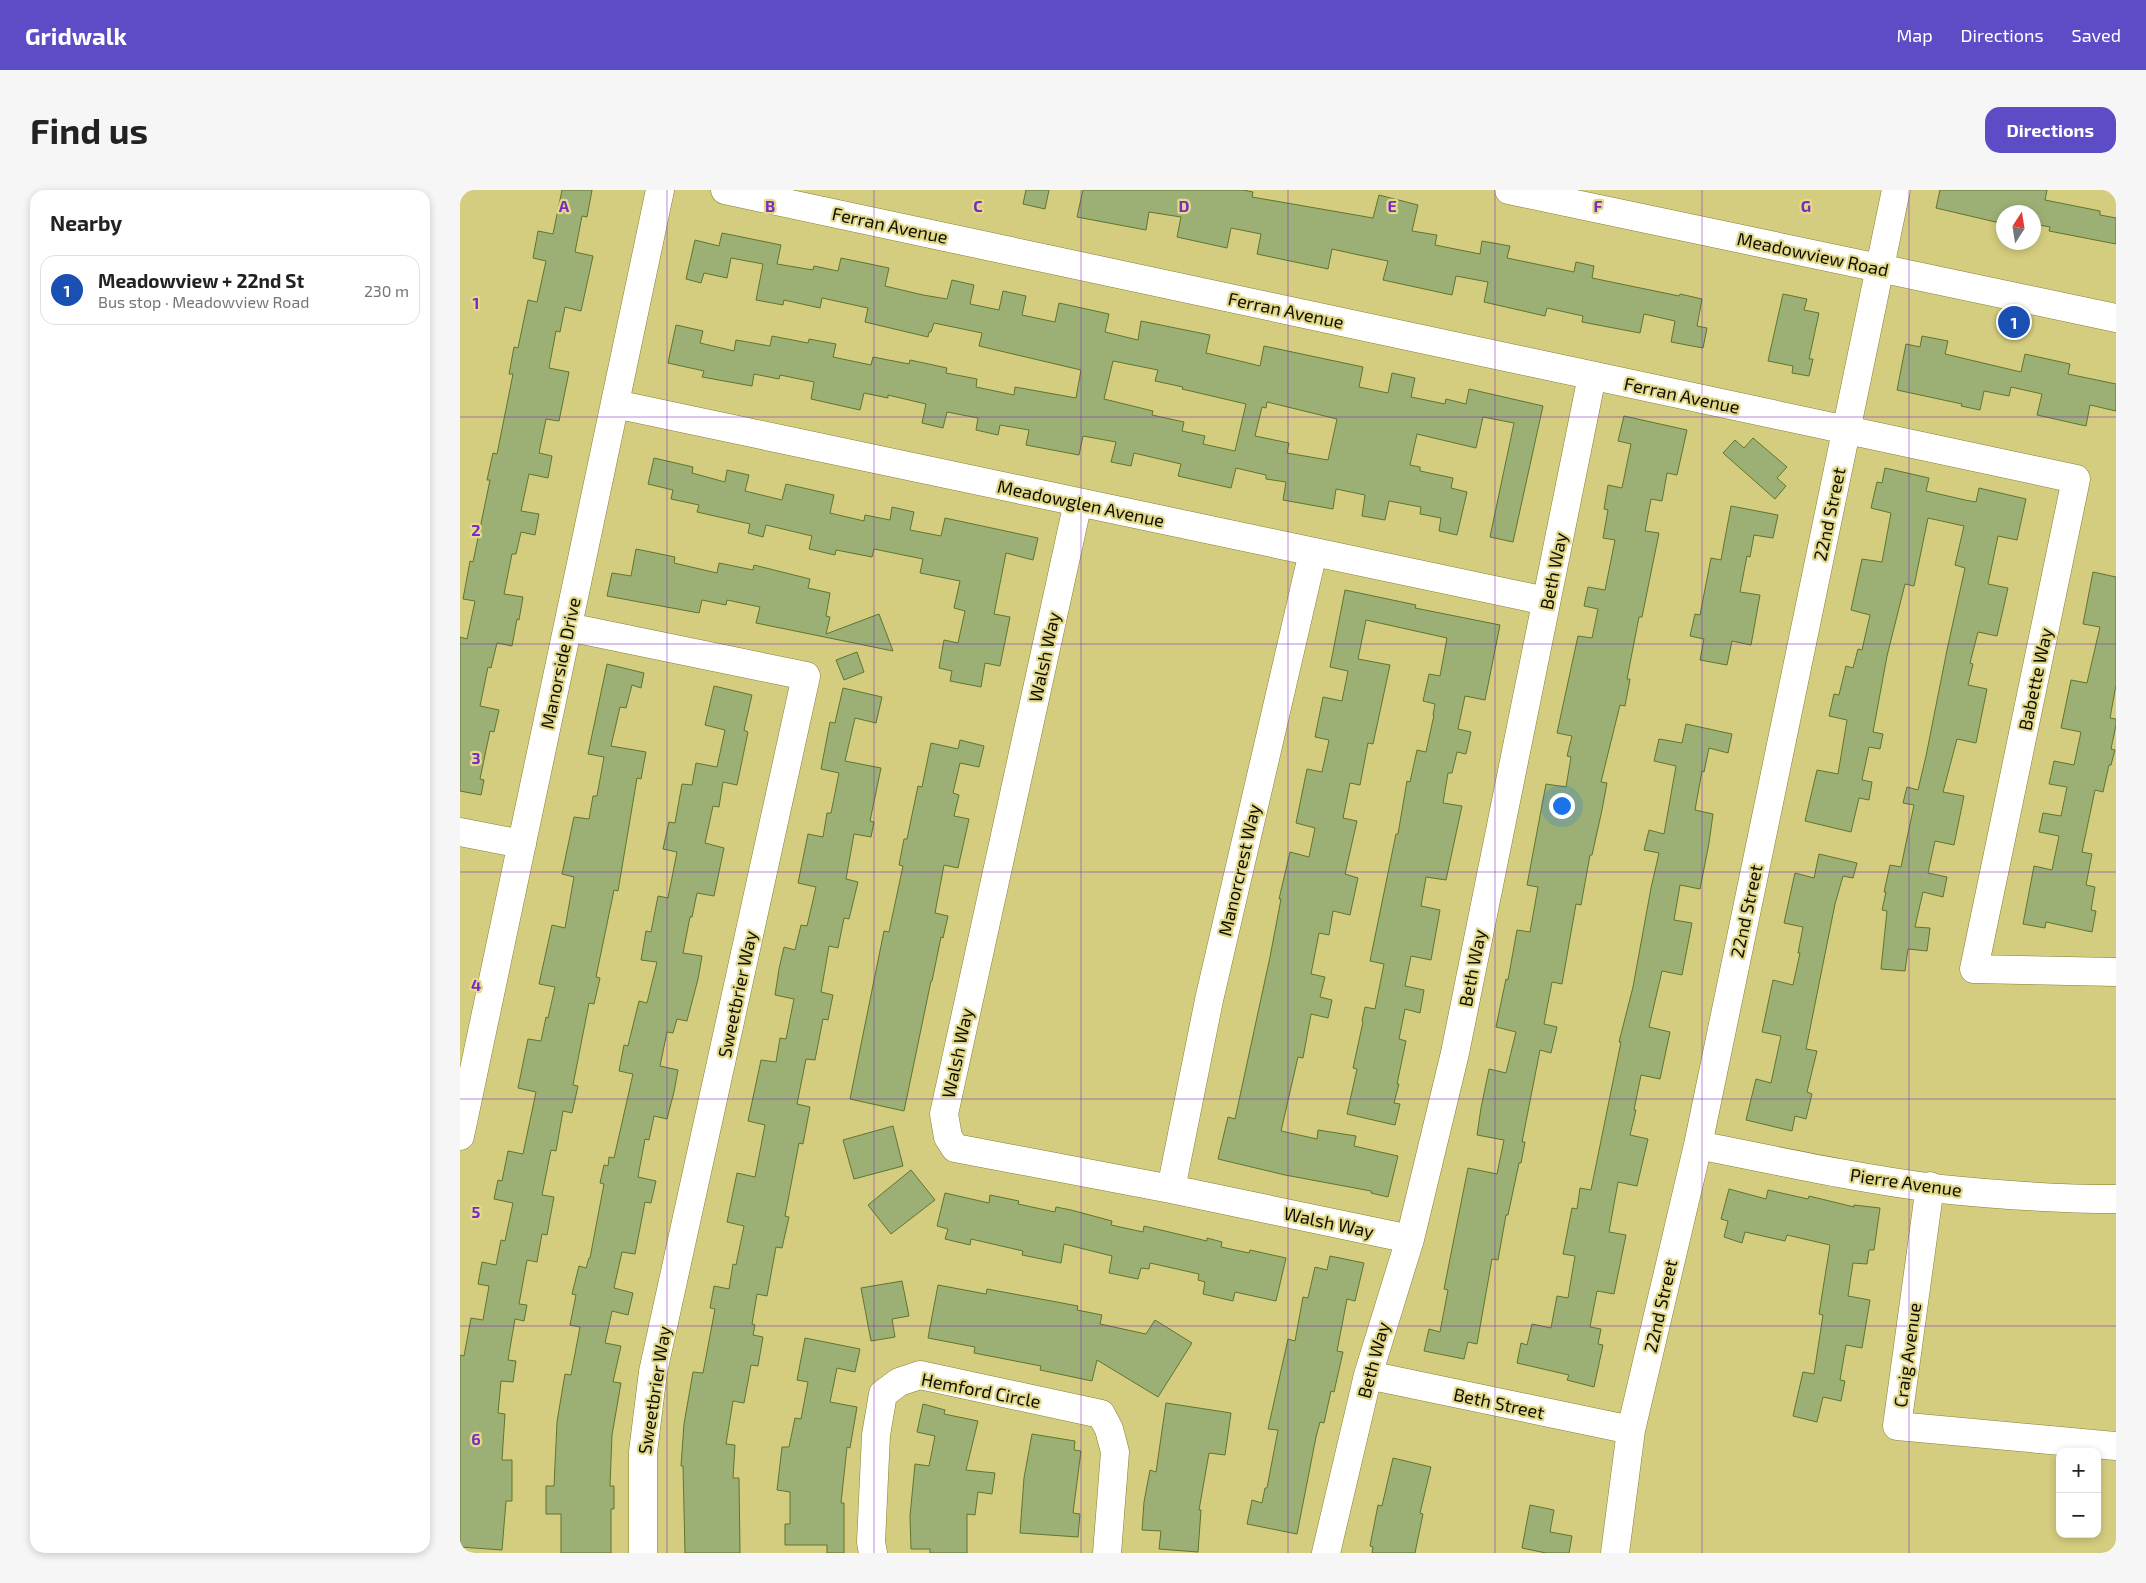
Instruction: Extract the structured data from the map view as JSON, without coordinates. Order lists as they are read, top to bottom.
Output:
{
  "streets": {
    "street": [
      "Ferran Avenue",
      "Meadowview Road",
      "Meadowglen Avenue",
      "22nd Street",
      "Beth Way",
      "Walsh Way",
      "Manorside Drive",
      "Babette Way",
      "Manorcrest Way",
      "Sweetbrier Way",
      "Pierre Avenue",
      "Craig Avenue",
      "Hemford Circle",
      "Beth Street"
    ]
  },
  "crossings": [
    ["Ferran Avenue", "22nd Street"],
    ["Ferran Avenue", "Beth Way"],
    ["Ferran Avenue", "Babette Way"],
    ["Meadowview Road", "22nd Street"],
    ["Meadowglen Avenue", "Beth Way"],
    ["Meadowglen Avenue", "Walsh Way"],
    ["Meadowglen Avenue", "Manorside Drive"],
    ["Meadowglen Avenue", "Manorcrest Way"],
    ["22nd Street", "Babette Way"],
    ["22nd Street", "Pierre Avenue"],
    ["22nd Street", "Beth Street"],
    ["Beth Way", "Walsh Way"],
    ["Beth Way", "Beth Street"],
    ["Walsh Way", "Manorcrest Way"],
    ["Manorside Drive", "Sweetbrier Way"],
    ["Pierre Avenue", "Craig Avenue"]
  ],
  "north": "top",
  "page": {
    "header": "Gridwalk",
    "nav": ["Map", "Directions", "Saved"],
    "buttons": "Directions",
    "title": "Find us",
    "heading": "Nearby",
    "list": [
      {
        "mark": "1",
        "name": "Meadowview + 22nd St",
        "note": "Bus stop · Meadowview Road",
        "value": "230 m"
      }
    ],
    "pins": "1",
    "map_buttons": ["+", "−"]
  },
  "grid": {
    "columns": [
      "A",
      "B",
      "C",
      "D",
      "E",
      "F",
      "G"
    ],
    "rows": [
      "1",
      "2",
      "3",
      "4",
      "5",
      "6"
    ]
  }
}
